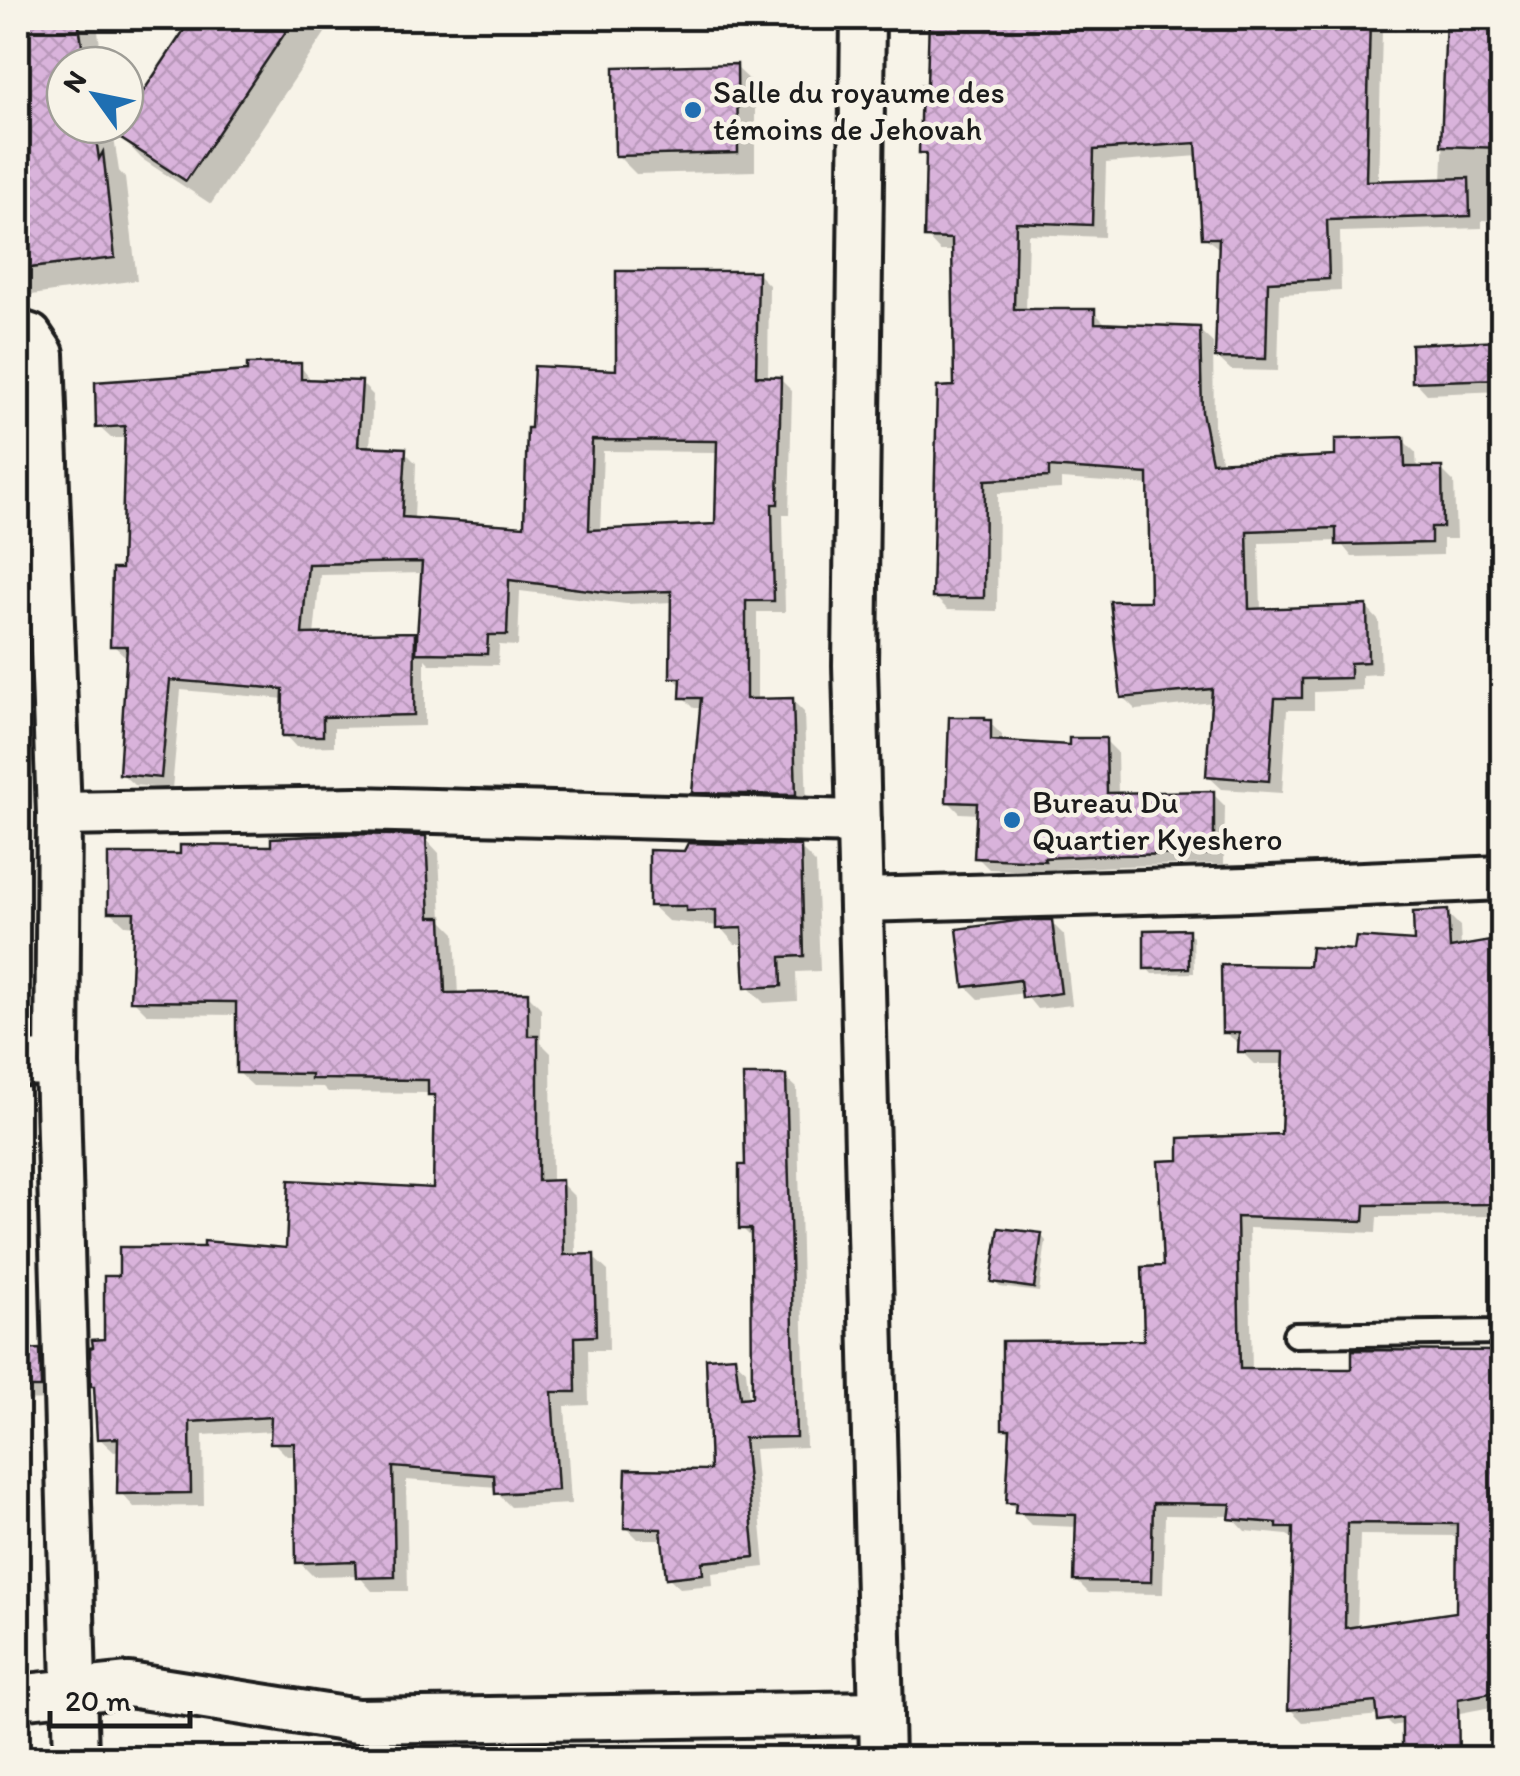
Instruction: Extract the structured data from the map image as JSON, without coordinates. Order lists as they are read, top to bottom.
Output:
{
  "places": ["Salle du royaume des témoins de Jehovah", "Bureau Du Quartier Kyeshero"],
  "scale_bar": "20 m",
  "north": "top left"
}
